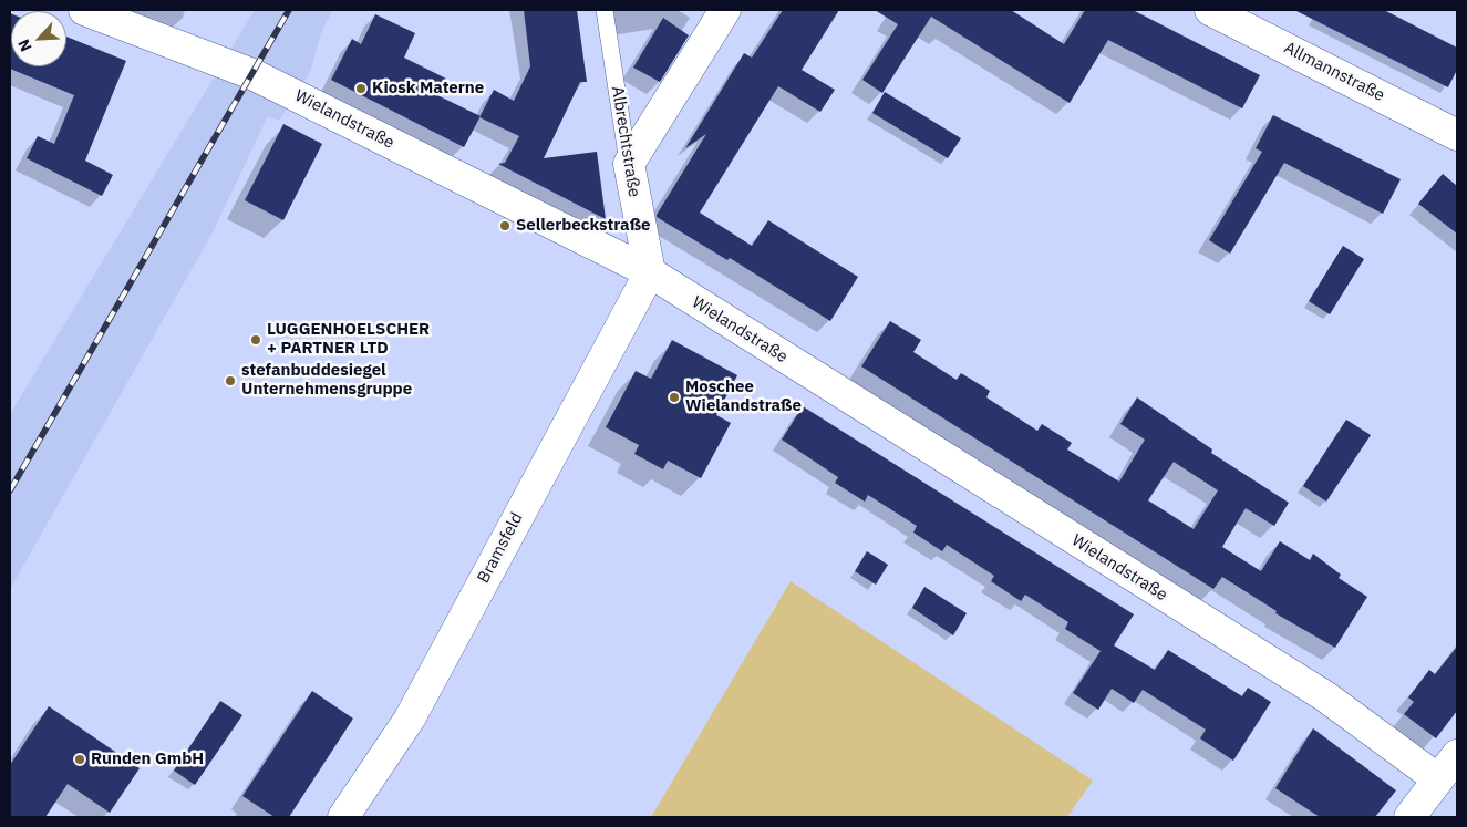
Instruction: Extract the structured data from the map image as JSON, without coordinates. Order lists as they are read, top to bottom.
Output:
{
  "streets": {
    "street": [
      "Allmannstraße",
      "Wielandstraße",
      "Albrechtstraße",
      "Bramsfeld"
    ]
  },
  "crossings": [
    ["Wielandstraße", "Albrechtstraße"],
    ["Wielandstraße", "Bramsfeld"],
    ["Albrechtstraße", "Bramsfeld"]
  ],
  "places": [
    "Kiosk Materne",
    "Sellerbeckstraße",
    "LUGGENHOELSCHER + PARTNER LTD",
    "stefanbuddesiegel Unternehmensgruppe",
    "Moschee Wielandstraße",
    "Runden GmbH"
  ],
  "north": "bottom left"
}
